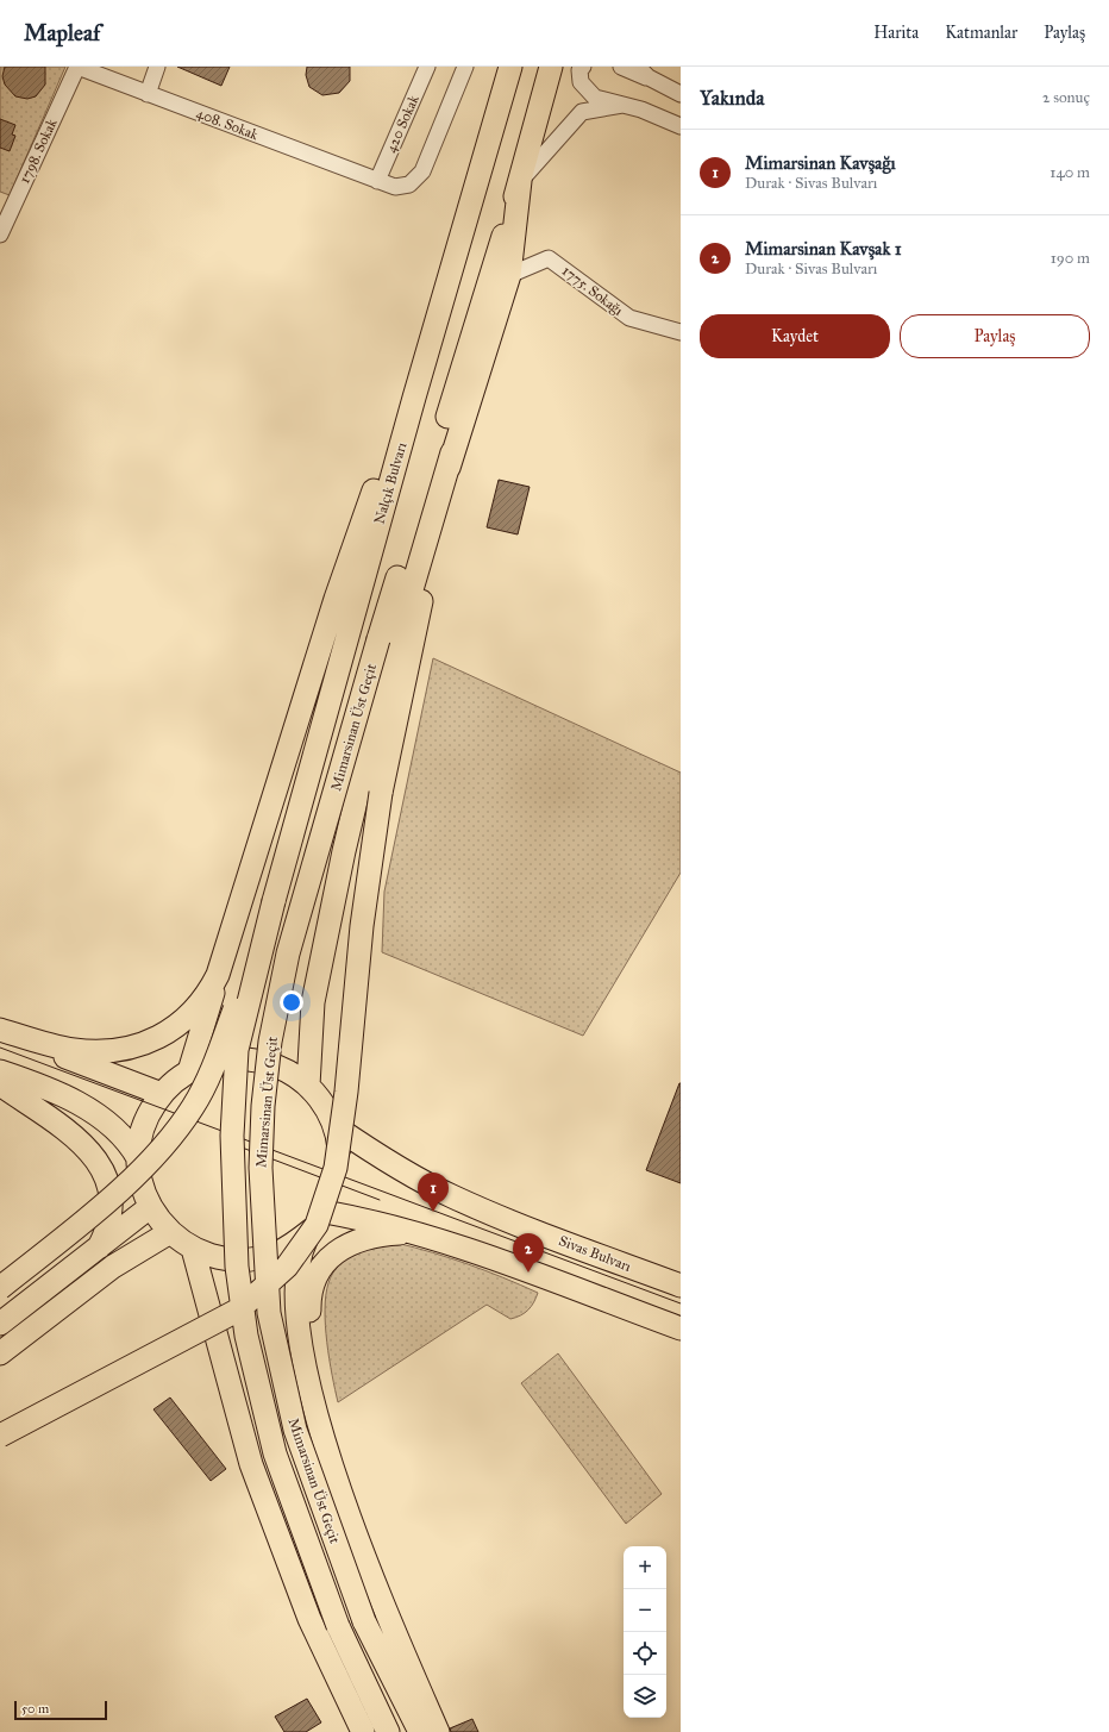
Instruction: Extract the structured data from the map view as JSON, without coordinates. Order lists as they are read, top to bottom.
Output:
{
  "streets": {
    "highway": ["Nalçık Bulvarı", "Mimarsinan Üst Geçit", "Sivas Bulvarı"],
    "street": [
      "408. Sokak",
      "420 Sokak",
      "1798. Sokak",
      "1775. Sokağı"
    ]
  },
  "crossings": [
    ["408. Sokak", "420 Sokak"],
    ["408. Sokak", "1798. Sokak"],
    ["Nalçık Bulvarı", "Mimarsinan Üst Geçit"]
  ],
  "scale_bar": "50 m",
  "page": {
    "header": "Mapleaf",
    "nav": ["Harita", "Katmanlar", "Paylaş"],
    "heading": ["Yakında", "2 sonuç"],
    "list": [
      {
        "mark": "1",
        "name": "Mimarsinan Kavşağı",
        "note": "Durak · Sivas Bulvarı",
        "value": "140 m"
      },
      {
        "mark": "2",
        "name": "Mimarsinan Kavşak 1",
        "note": "Durak · Sivas Bulvarı",
        "value": "190 m"
      }
    ],
    "buttons": ["Kaydet", "Paylaş"],
    "pins": ["1", "2"],
    "map_buttons": ["+", "−"],
    "scale": "50 m"
  }
}
